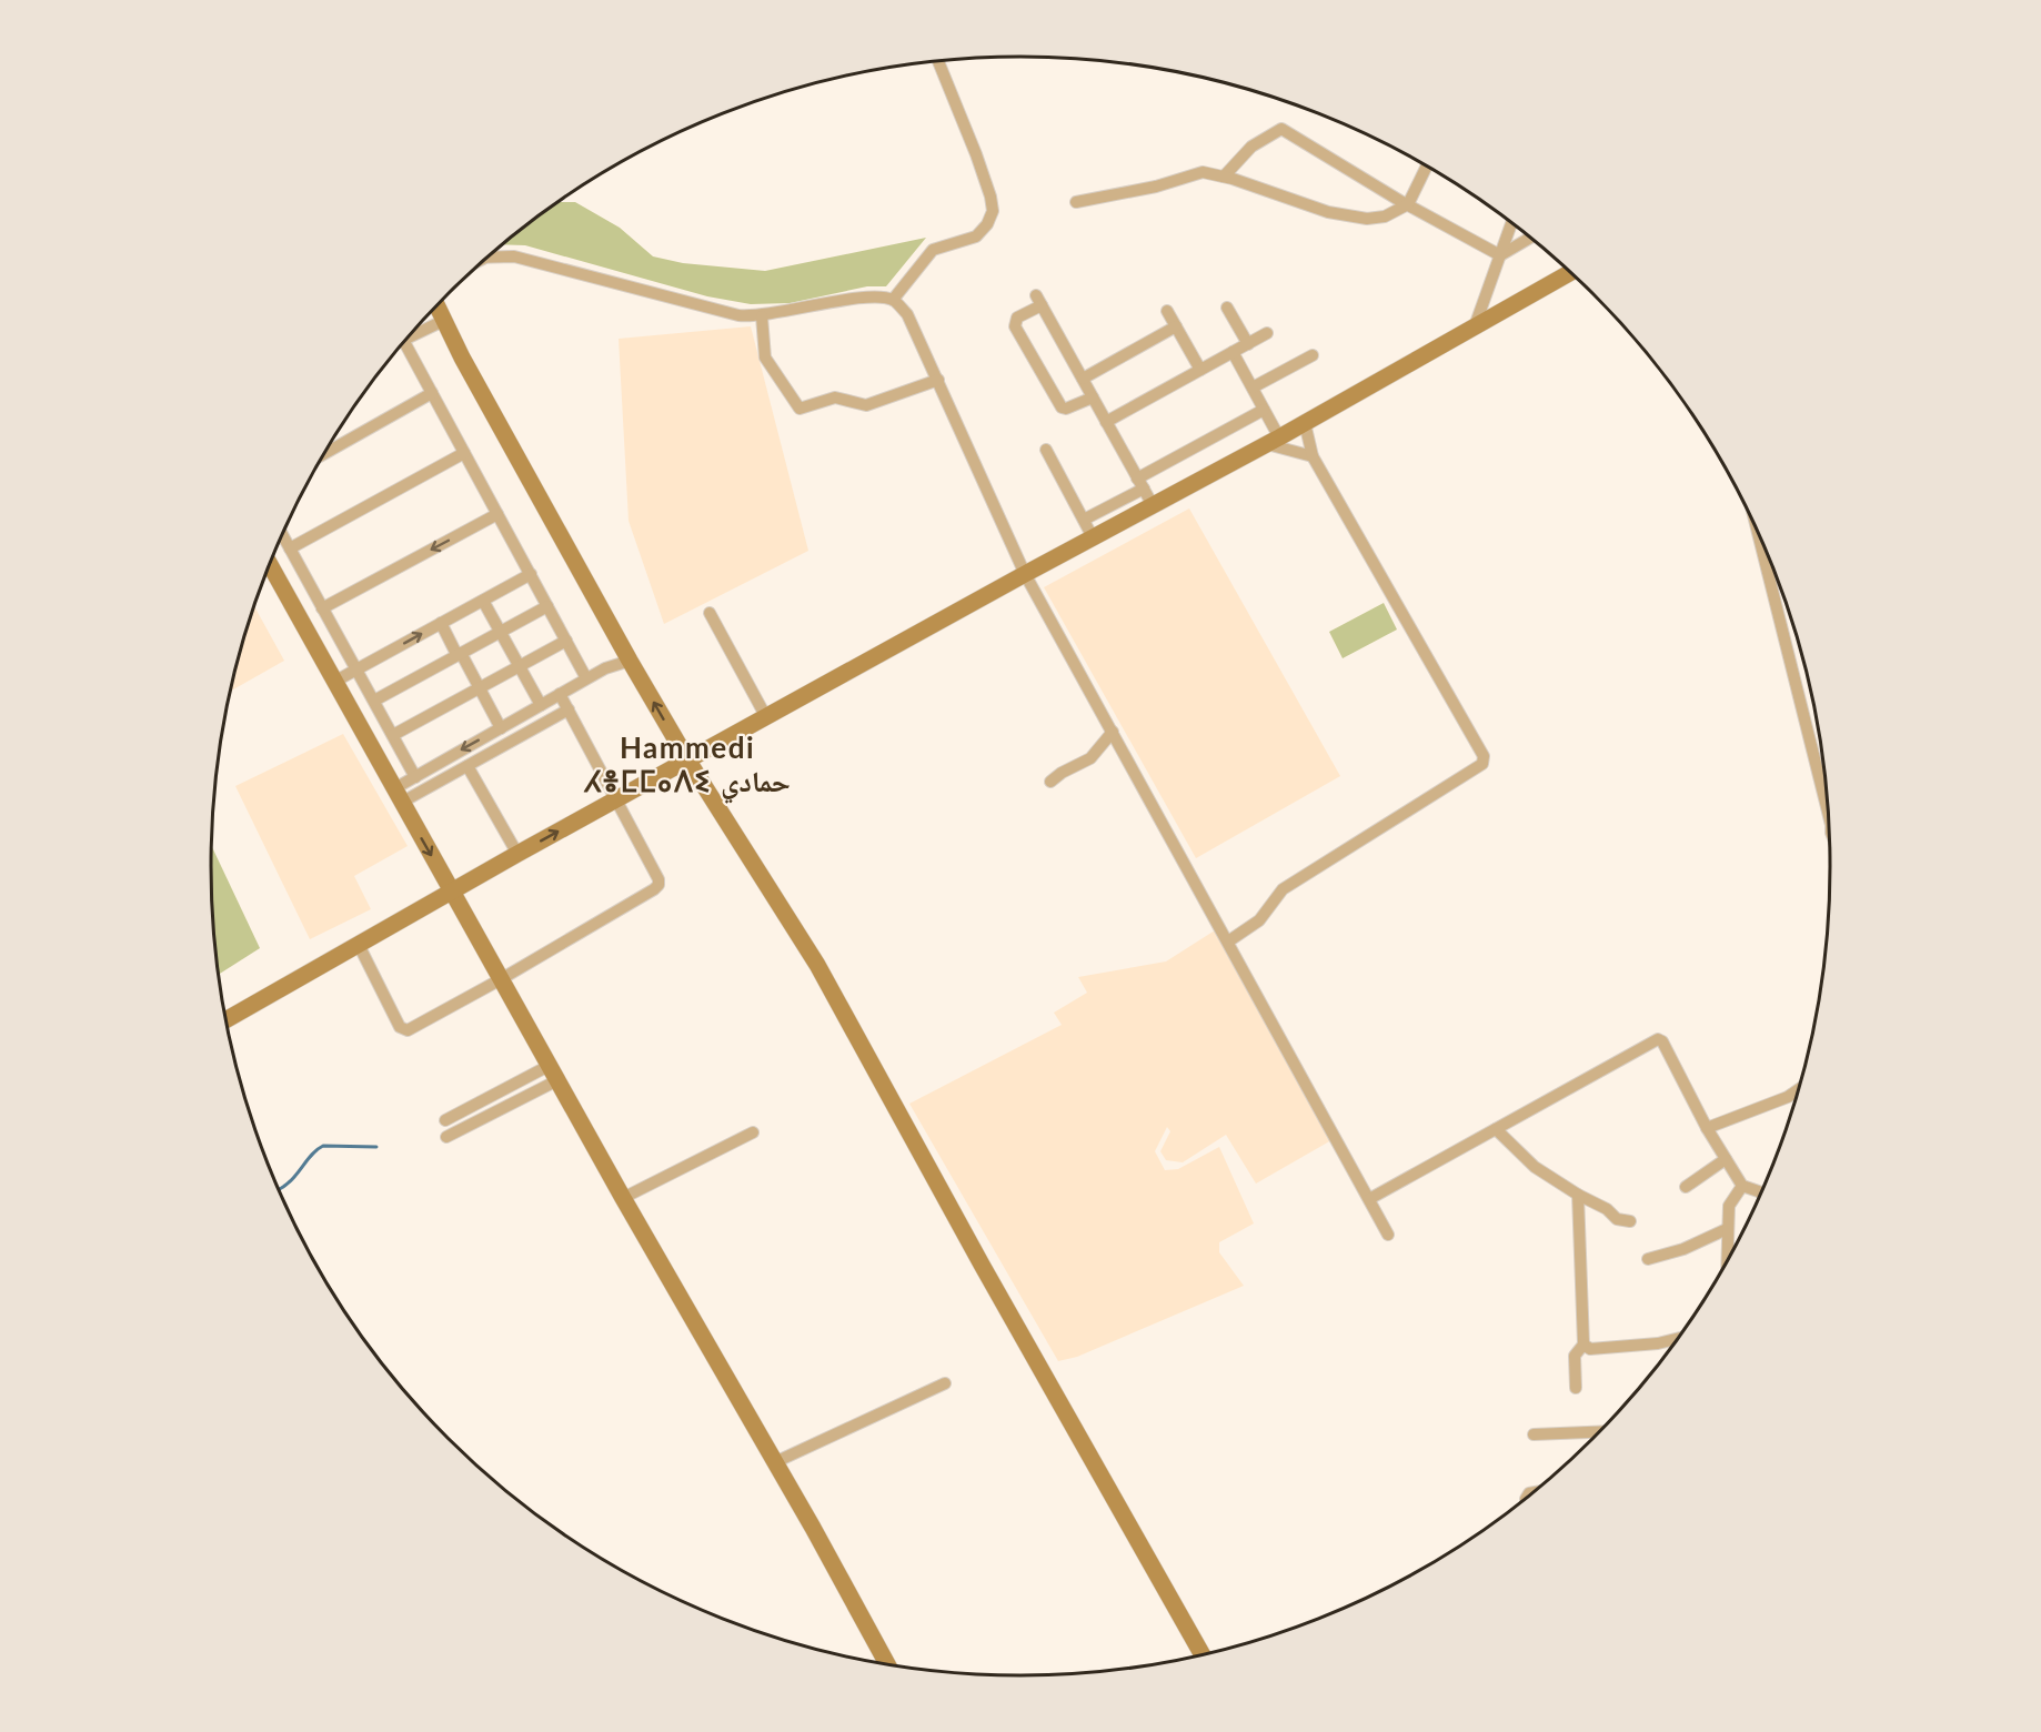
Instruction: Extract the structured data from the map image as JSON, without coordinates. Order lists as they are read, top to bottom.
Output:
{
  "districts": ["Hammedi ⵃⴻⵎⵎⴰⴷⵉ حمادي"]
}
